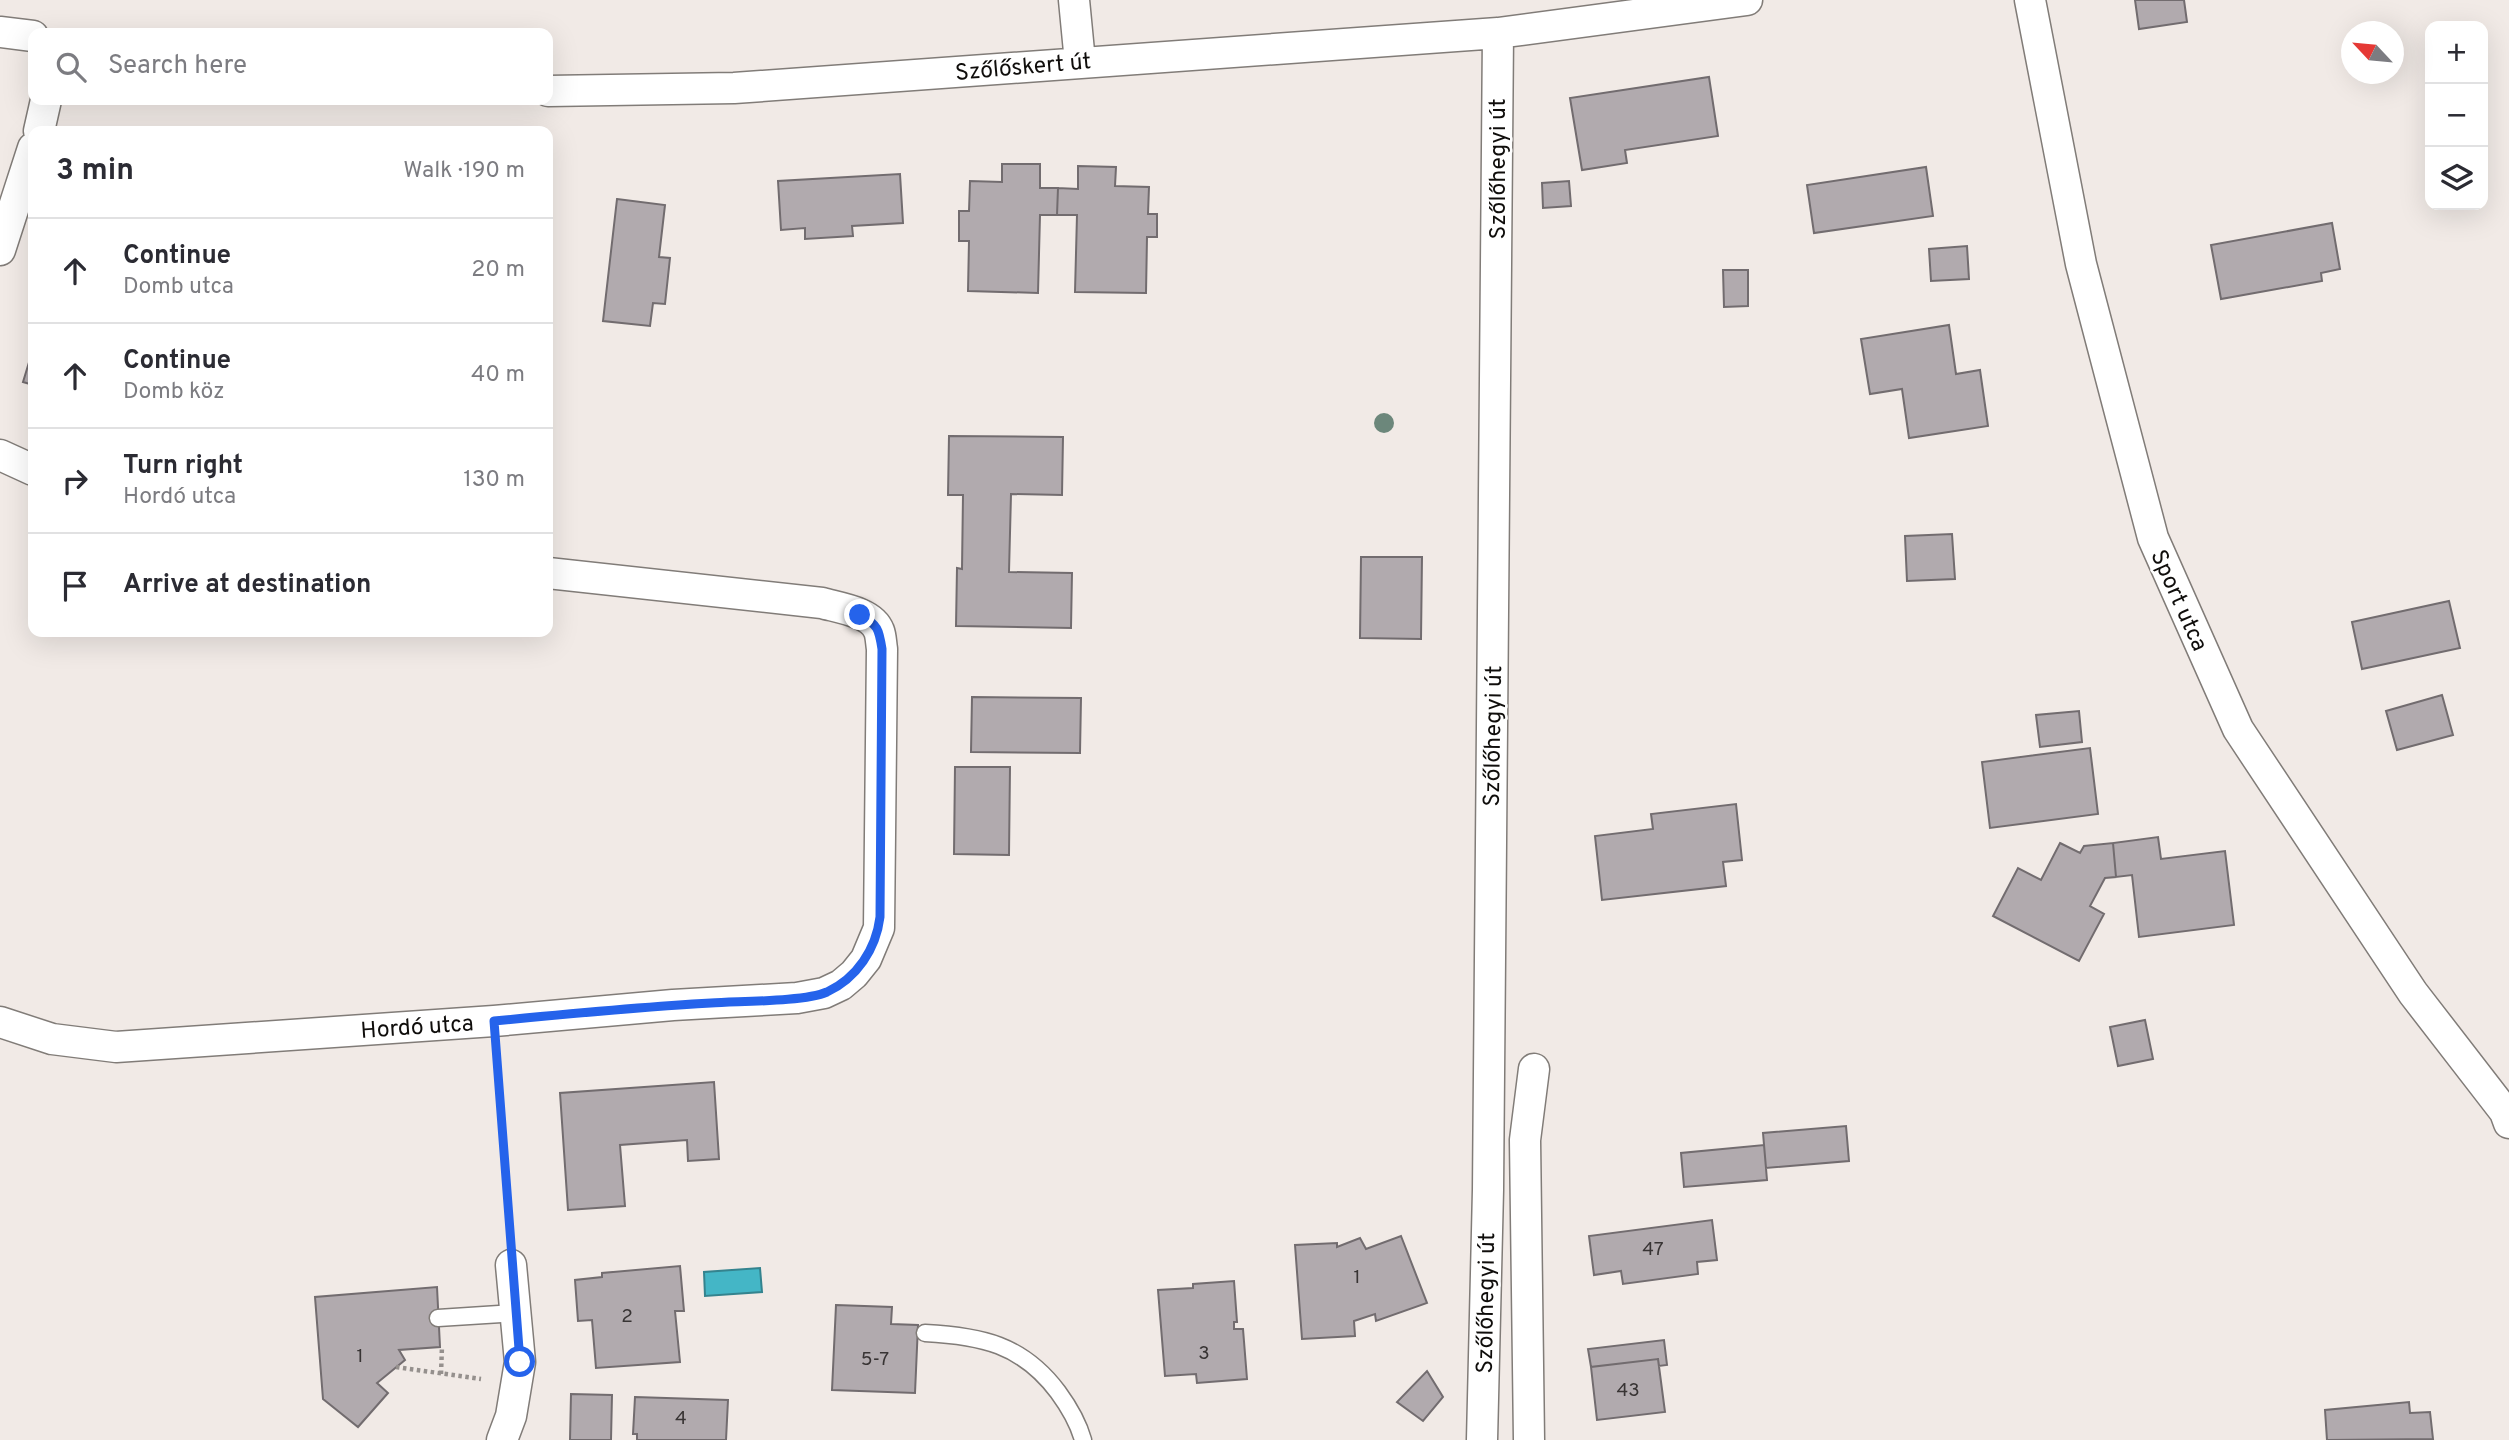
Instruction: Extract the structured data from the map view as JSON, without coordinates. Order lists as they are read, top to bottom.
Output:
{
  "streets": {
    "street": [
      "Szőlőskert út",
      "Szőlőhegyi út",
      "Sport utca",
      "Hordó utca"
    ]
  },
  "crossings": [
    ["Szőlőskert út", "Szőlőhegyi út"]
  ],
  "house_numbers": [
    "47",
    "1",
    "2",
    "3",
    "1",
    "5-7",
    "43",
    "4"
  ],
  "north": "top left",
  "page": {
    "map_buttons": ["+", "−"],
    "search": "Search here",
    "heading": ["3 min", "Walk · 190 m"],
    "list": [
      ["Continue", "Domb utca", "20 m"],
      ["Continue", "Domb köz", "40 m"],
      ["Turn right", "Hordó utca", "130 m"],
      "Arrive at destination"
    ]
  }
}
